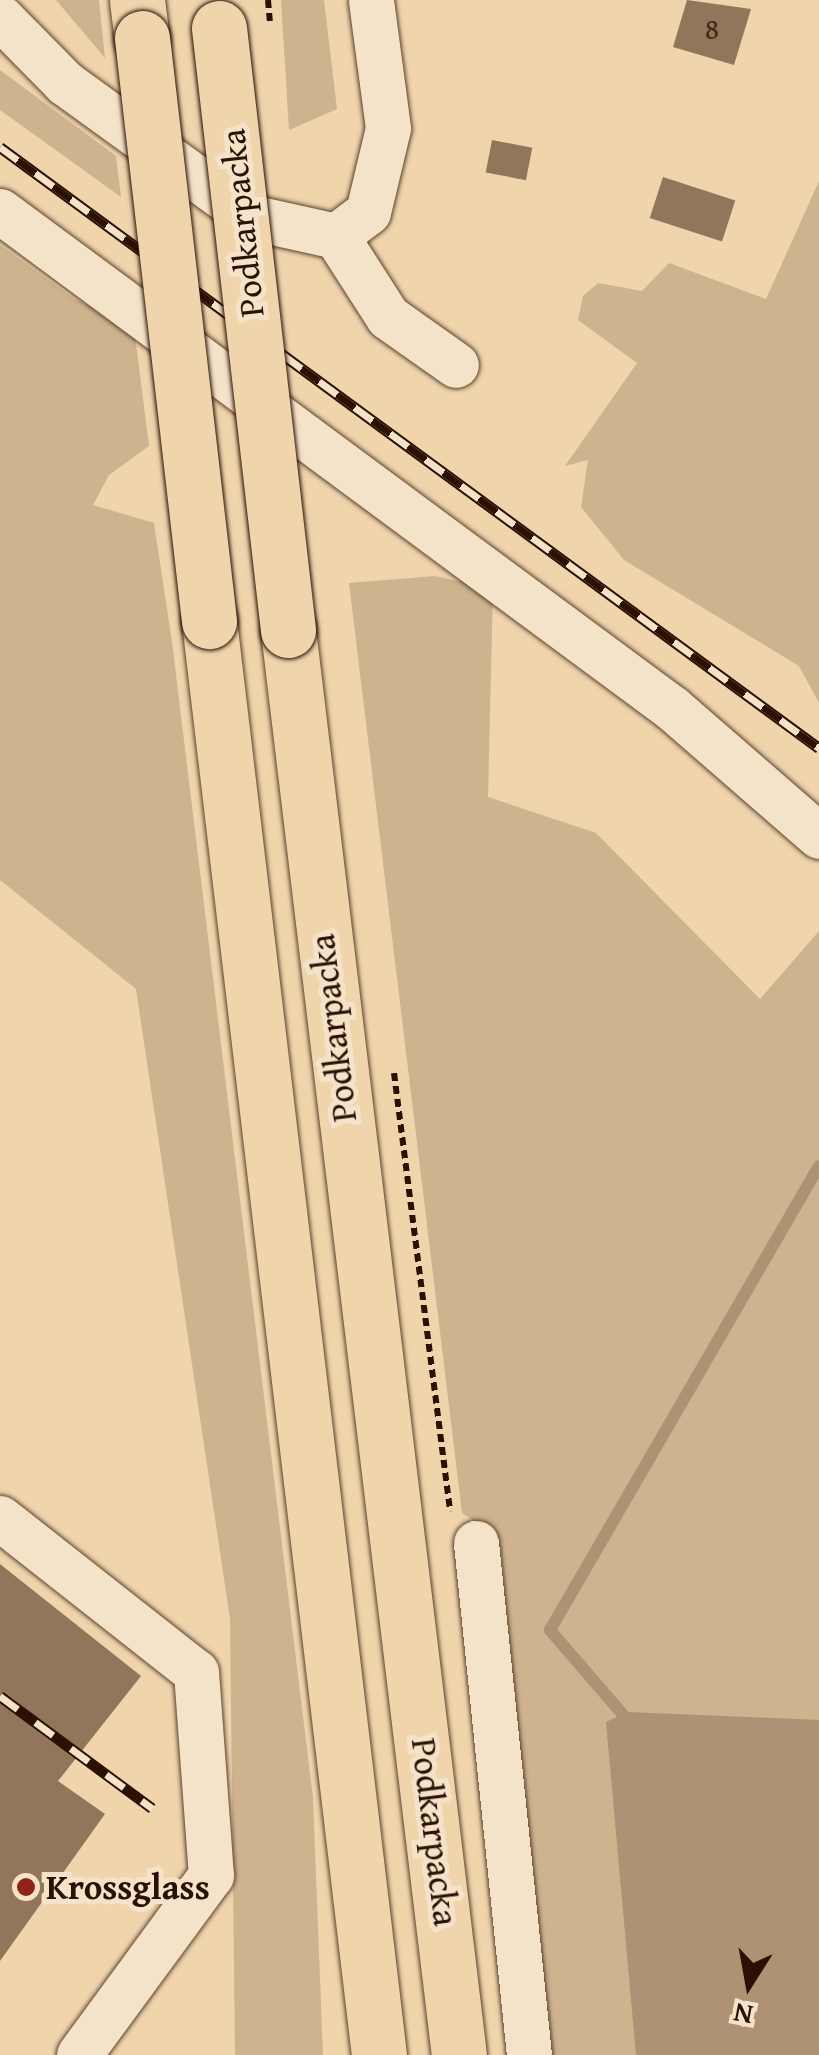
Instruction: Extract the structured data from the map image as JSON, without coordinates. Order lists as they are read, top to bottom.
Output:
{
  "streets": {
    "main road": ["Podkarpacka"]
  },
  "places": ["Krossglass"],
  "house_numbers": ["8"],
  "north": "bottom"
}
